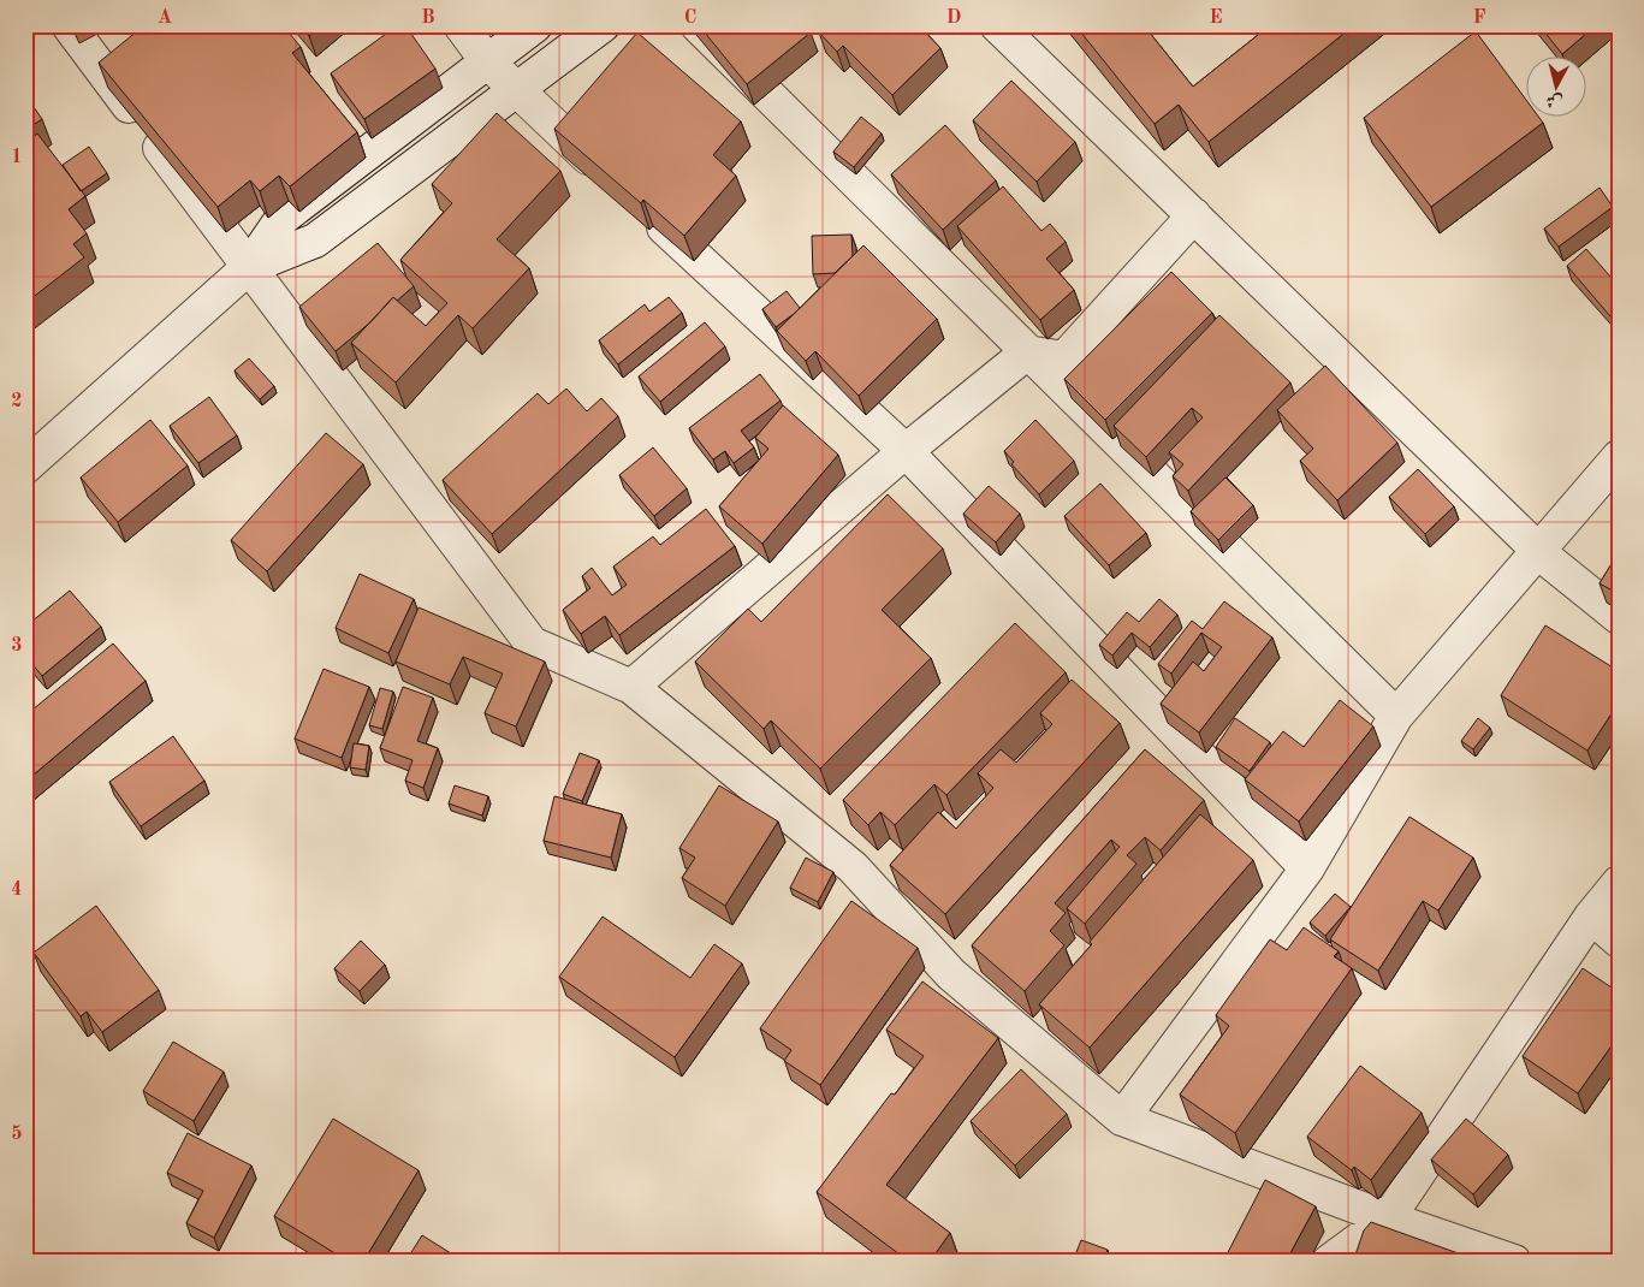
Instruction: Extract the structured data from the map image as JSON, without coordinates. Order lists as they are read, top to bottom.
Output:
{
  "north": "bottom",
  "grid": {
    "columns": [
      "A",
      "B",
      "C",
      "D",
      "E",
      "F"
    ],
    "rows": [
      "1",
      "2",
      "3",
      "4",
      "5"
    ]
  }
}
